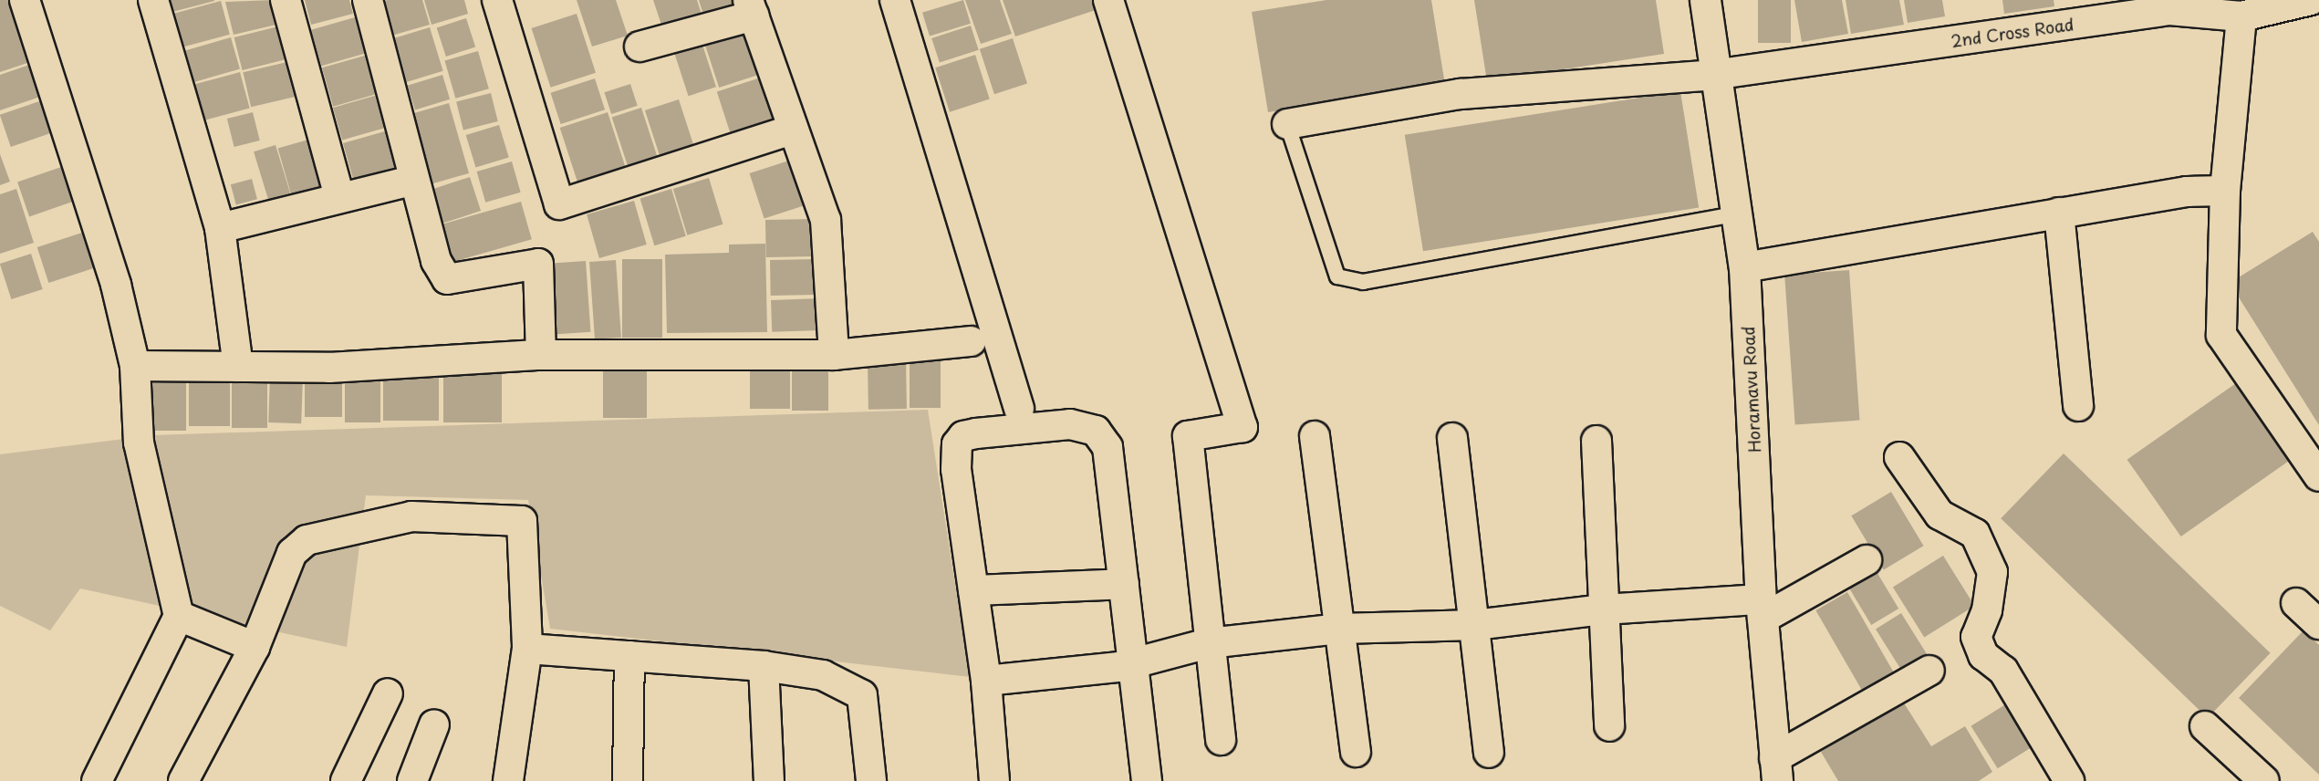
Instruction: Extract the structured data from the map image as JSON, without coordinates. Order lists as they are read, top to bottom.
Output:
{
  "streets": {
    "street": ["2nd Cross Road", "Horamavu Road"]
  },
  "crossings": [
    ["2nd Cross Road", "Horamavu Road"]
  ]
}
